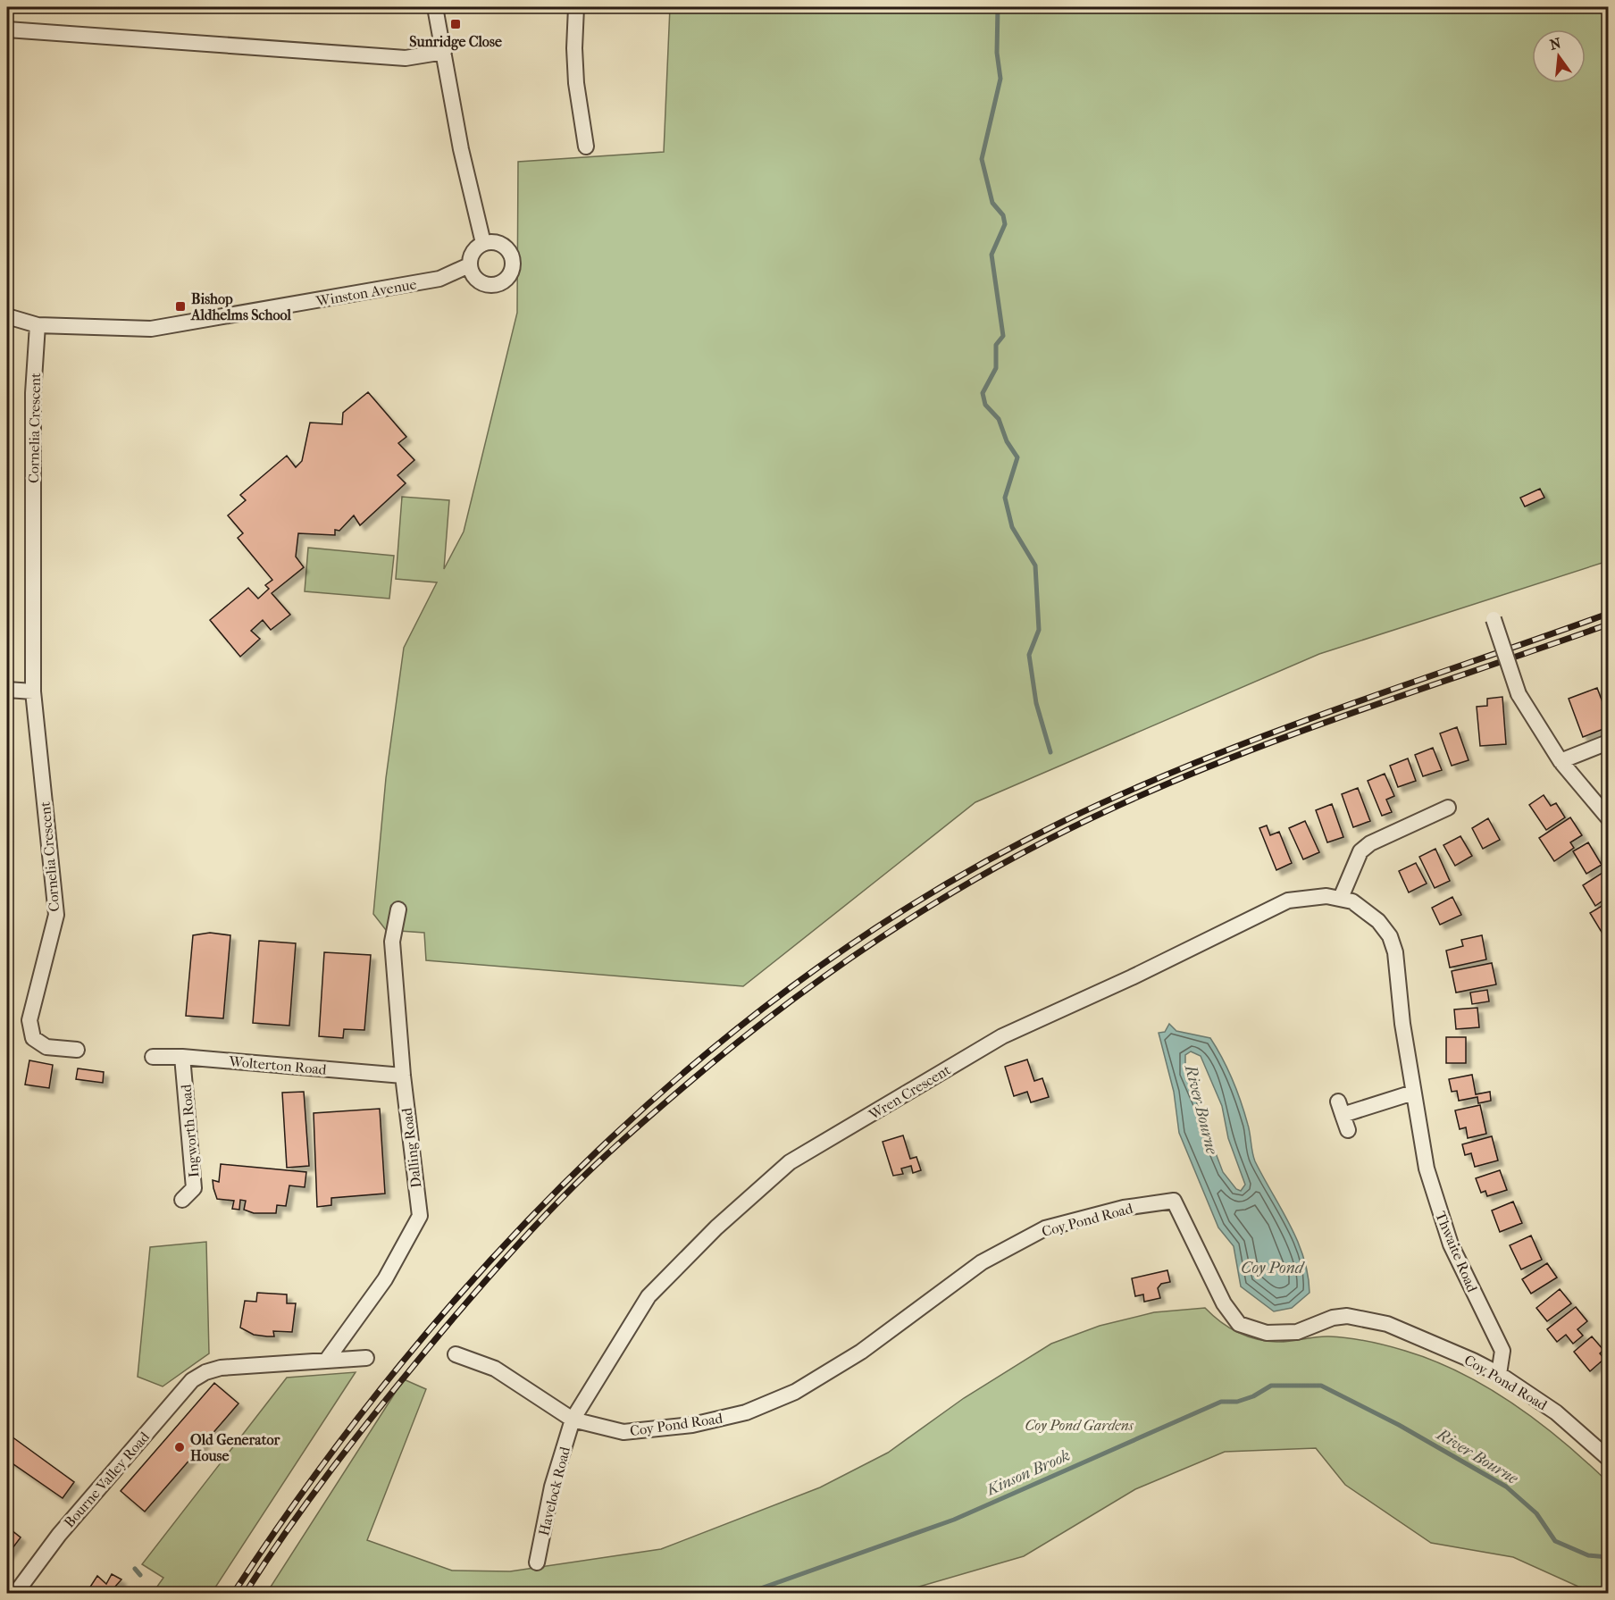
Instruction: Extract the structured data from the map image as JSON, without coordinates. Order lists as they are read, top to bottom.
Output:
{
  "streets": {
    "street": [
      "Winston Avenue",
      "Cornelia Crescent",
      "Wolterton Road",
      "Wren Crescent",
      "Ingworth Road",
      "Dalling Road",
      "Coy Pond Road",
      "Thwaite Road",
      "Bourne Valley Road",
      "Havelock Road"
    ]
  },
  "crossings": [
    ["Winston Avenue", "Cornelia Crescent"],
    ["Wolterton Road", "Ingworth Road"],
    ["Wolterton Road", "Dalling Road"],
    ["Wren Crescent", "Coy Pond Road"],
    ["Wren Crescent", "Thwaite Road"],
    ["Wren Crescent", "Havelock Road"],
    ["Dalling Road", "Bourne Valley Road"],
    ["Coy Pond Road", "Thwaite Road"],
    ["Coy Pond Road", "Havelock Road"]
  ],
  "water": ["River Bourne", "Coy Pond", "Kinson Brook"],
  "parks": ["Coy Pond Gardens"],
  "places": {
    "transit": ["Sunridge Close", "Bishop Aldhelms School"],
    "other": ["Old Generator House"]
  },
  "north": "top"
}
